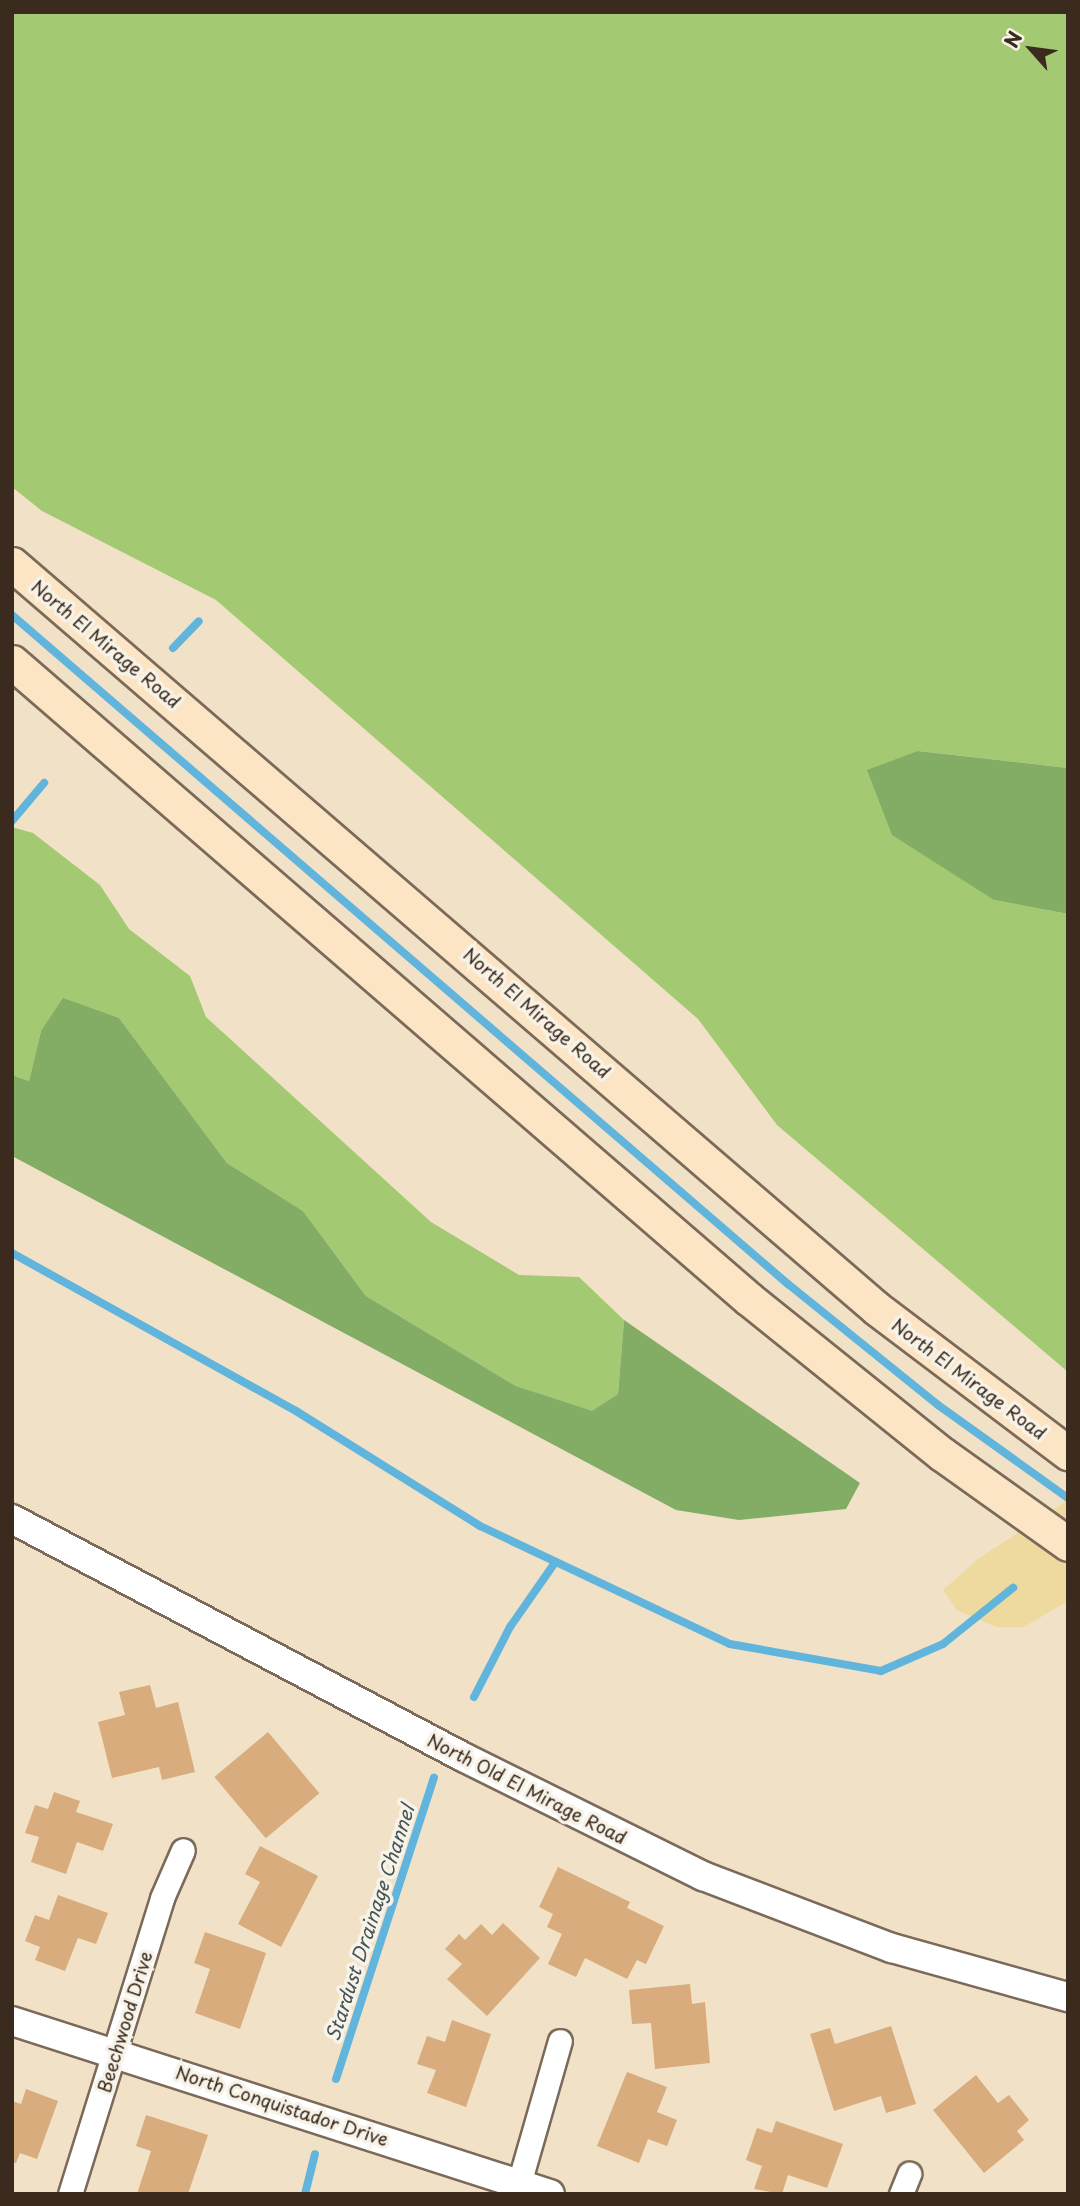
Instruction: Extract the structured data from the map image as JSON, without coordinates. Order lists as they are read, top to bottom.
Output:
{
  "streets": {
    "main road": ["North El Mirage Road"],
    "street": ["North Old El Mirage Road", "Beechwood Drive", "North Conquistador Drive"]
  },
  "crossings": [
    ["Beechwood Drive", "North Conquistador Drive"]
  ],
  "water": ["Stardust Drainage Channel"],
  "north": "top left"
}
